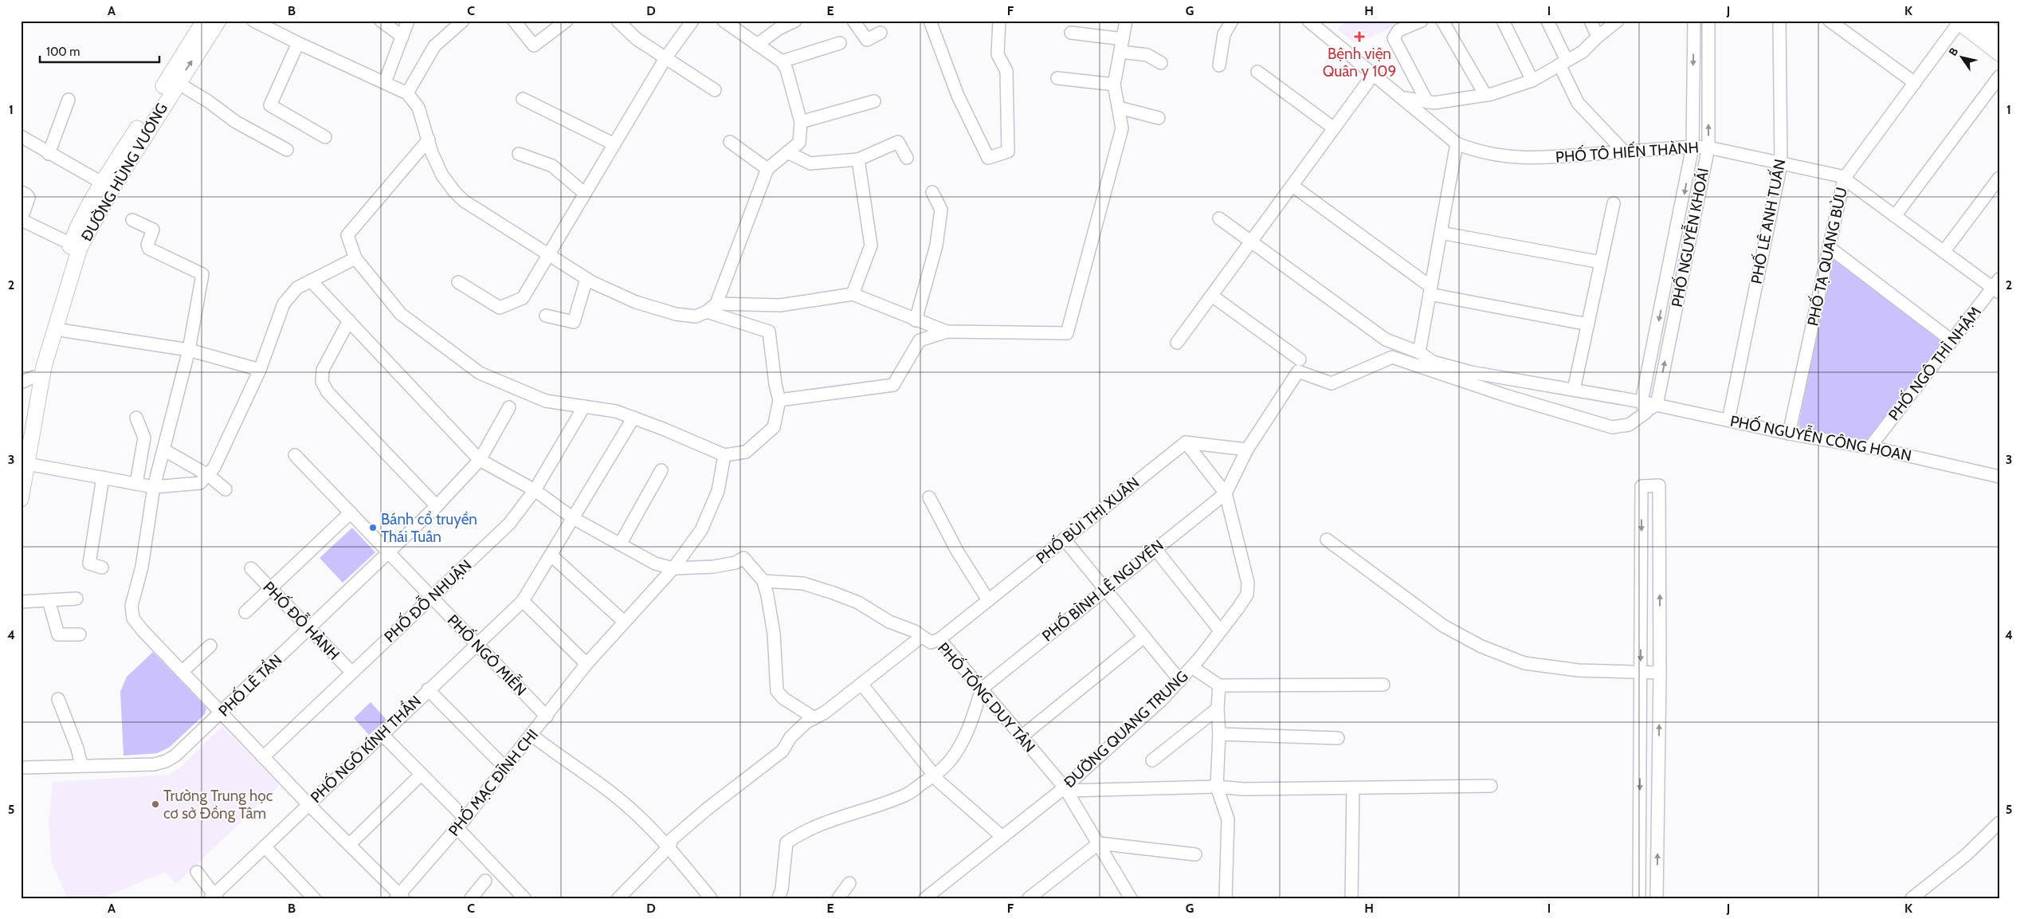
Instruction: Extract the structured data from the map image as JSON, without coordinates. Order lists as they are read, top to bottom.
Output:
{
  "streets": {
    "main road": ["ĐƯỜNG HÙNG VƯƠNG"],
    "street": [
      "PHỐ TÔ HIẾN THÀNH",
      "PHỐ LÊ ANH TUẤN",
      "PHỐ NGUYỄN KHOÁI",
      "PHỐ TẠ QUANG BỬU",
      "PHỐ NGÔ THÌ NHẬM",
      "PHỐ NGUYỄN CÔNG HOAN",
      "PHỐ BÙI THỊ XUÂN",
      "PHỐ BÌNH LỆ NGUYÊN",
      "PHỐ ĐỖ NHUẬN",
      "PHỐ ĐỖ HÀNH",
      "PHỐ NGÔ MIỄN",
      "PHỐ LÊ TẦN",
      "PHỐ TỐNG DUY TÂN",
      "ĐƯỜNG QUANG TRUNG",
      "PHỐ NGÔ KÍNH THẦN",
      "PHỐ MẠC ĐĨNH CHI"
    ]
  },
  "crossings": [
    ["PHỐ TÔ HIẾN THÀNH", "PHỐ LÊ ANH TUẤN"],
    ["PHỐ TÔ HIẾN THÀNH", "PHỐ NGUYỄN KHOÁI"],
    ["PHỐ TÔ HIẾN THÀNH", "PHỐ TẠ QUANG BỬU"],
    ["PHỐ TÔ HIẾN THÀNH", "PHỐ NGÔ THÌ NHẬM"],
    ["PHỐ LÊ ANH TUẤN", "PHỐ NGUYỄN CÔNG HOAN"],
    ["PHỐ NGUYỄN KHOÁI", "PHỐ NGUYỄN CÔNG HOAN"],
    ["PHỐ TẠ QUANG BỬU", "PHỐ NGUYỄN CÔNG HOAN"],
    ["PHỐ NGÔ THÌ NHẬM", "PHỐ NGUYỄN CÔNG HOAN"],
    ["PHỐ BÙI THỊ XUÂN", "PHỐ TỐNG DUY TÂN"],
    ["PHỐ BÌNH LỆ NGUYÊN", "PHỐ TỐNG DUY TÂN"],
    ["PHỐ BÌNH LỆ NGUYÊN", "ĐƯỜNG QUANG TRUNG"],
    ["PHỐ ĐỖ NHUẬN", "PHỐ ĐỖ HÀNH"],
    ["PHỐ ĐỖ NHUẬN", "PHỐ NGÔ MIỄN"],
    ["PHỐ ĐỖ HÀNH", "PHỐ LÊ TẦN"],
    ["PHỐ NGÔ MIỄN", "PHỐ LÊ TẦN"],
    ["PHỐ NGÔ MIỄN", "PHỐ NGÔ KÍNH THẦN"],
    ["PHỐ NGÔ MIỄN", "PHỐ MẠC ĐĨNH CHI"],
    ["PHỐ TỐNG DUY TÂN", "ĐƯỜNG QUANG TRUNG"]
  ],
  "places": {
    "health": ["Bệnh viện Quân y 109"],
    "other": ["Bánh cổ truyền Thái Tuân", "Trường Trung học cơ sở Đồng Tâm"]
  },
  "scale_bar": "100 m",
  "north": "top left",
  "grid": {
    "columns": [
      "A",
      "B",
      "C",
      "D",
      "E",
      "F",
      "G",
      "H",
      "I",
      "J",
      "K"
    ],
    "rows": [
      "1",
      "2",
      "3",
      "4",
      "5"
    ]
  }
}
